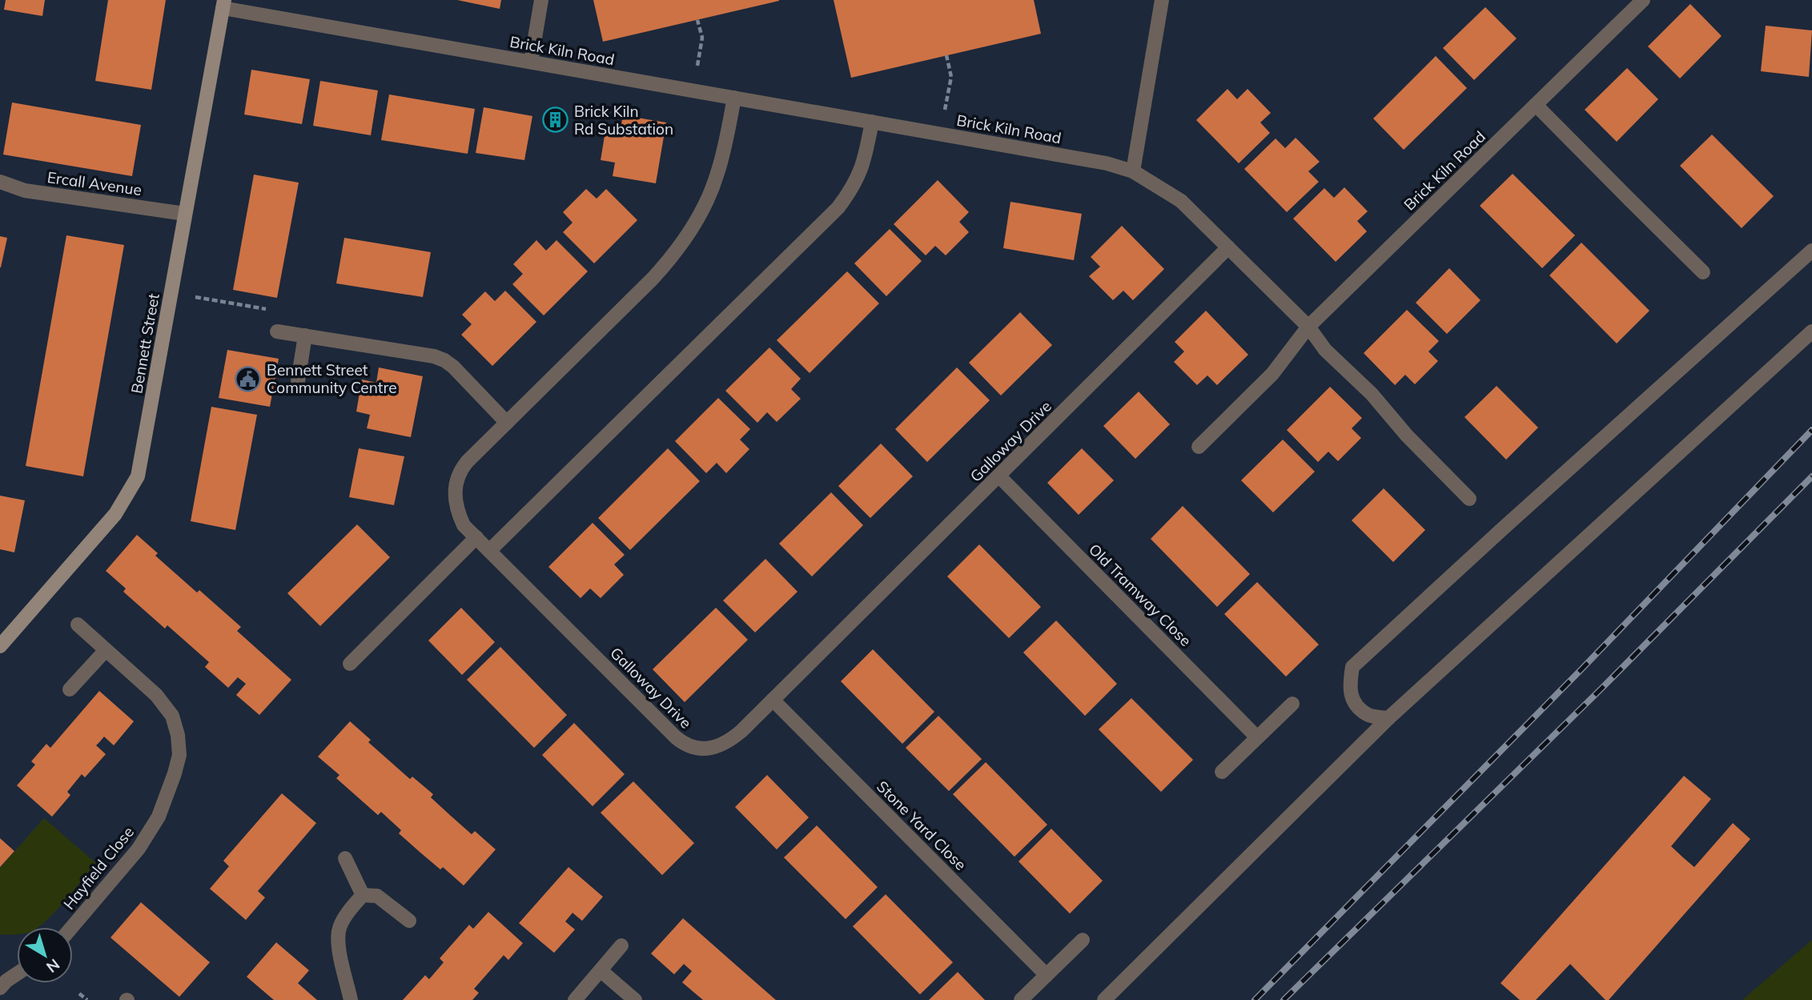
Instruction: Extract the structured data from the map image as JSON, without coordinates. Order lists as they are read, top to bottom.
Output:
{
  "streets": {
    "street": [
      "Brick Kiln Road",
      "Ercall Avenue",
      "Bennett Street",
      "Galloway Drive",
      "Old Tramway Close",
      "Stone Yard Close",
      "Hayfield Close"
    ]
  },
  "crossings": [
    ["Brick Kiln Road", "Bennett Street"],
    ["Brick Kiln Road", "Galloway Drive"],
    ["Ercall Avenue", "Bennett Street"],
    ["Galloway Drive", "Old Tramway Close"],
    ["Galloway Drive", "Stone Yard Close"]
  ],
  "places": {
    "building": ["Brick Kiln Rd Substation"],
    "public building": ["Bennett Street Community Centre"]
  },
  "north": "bottom right"
}
